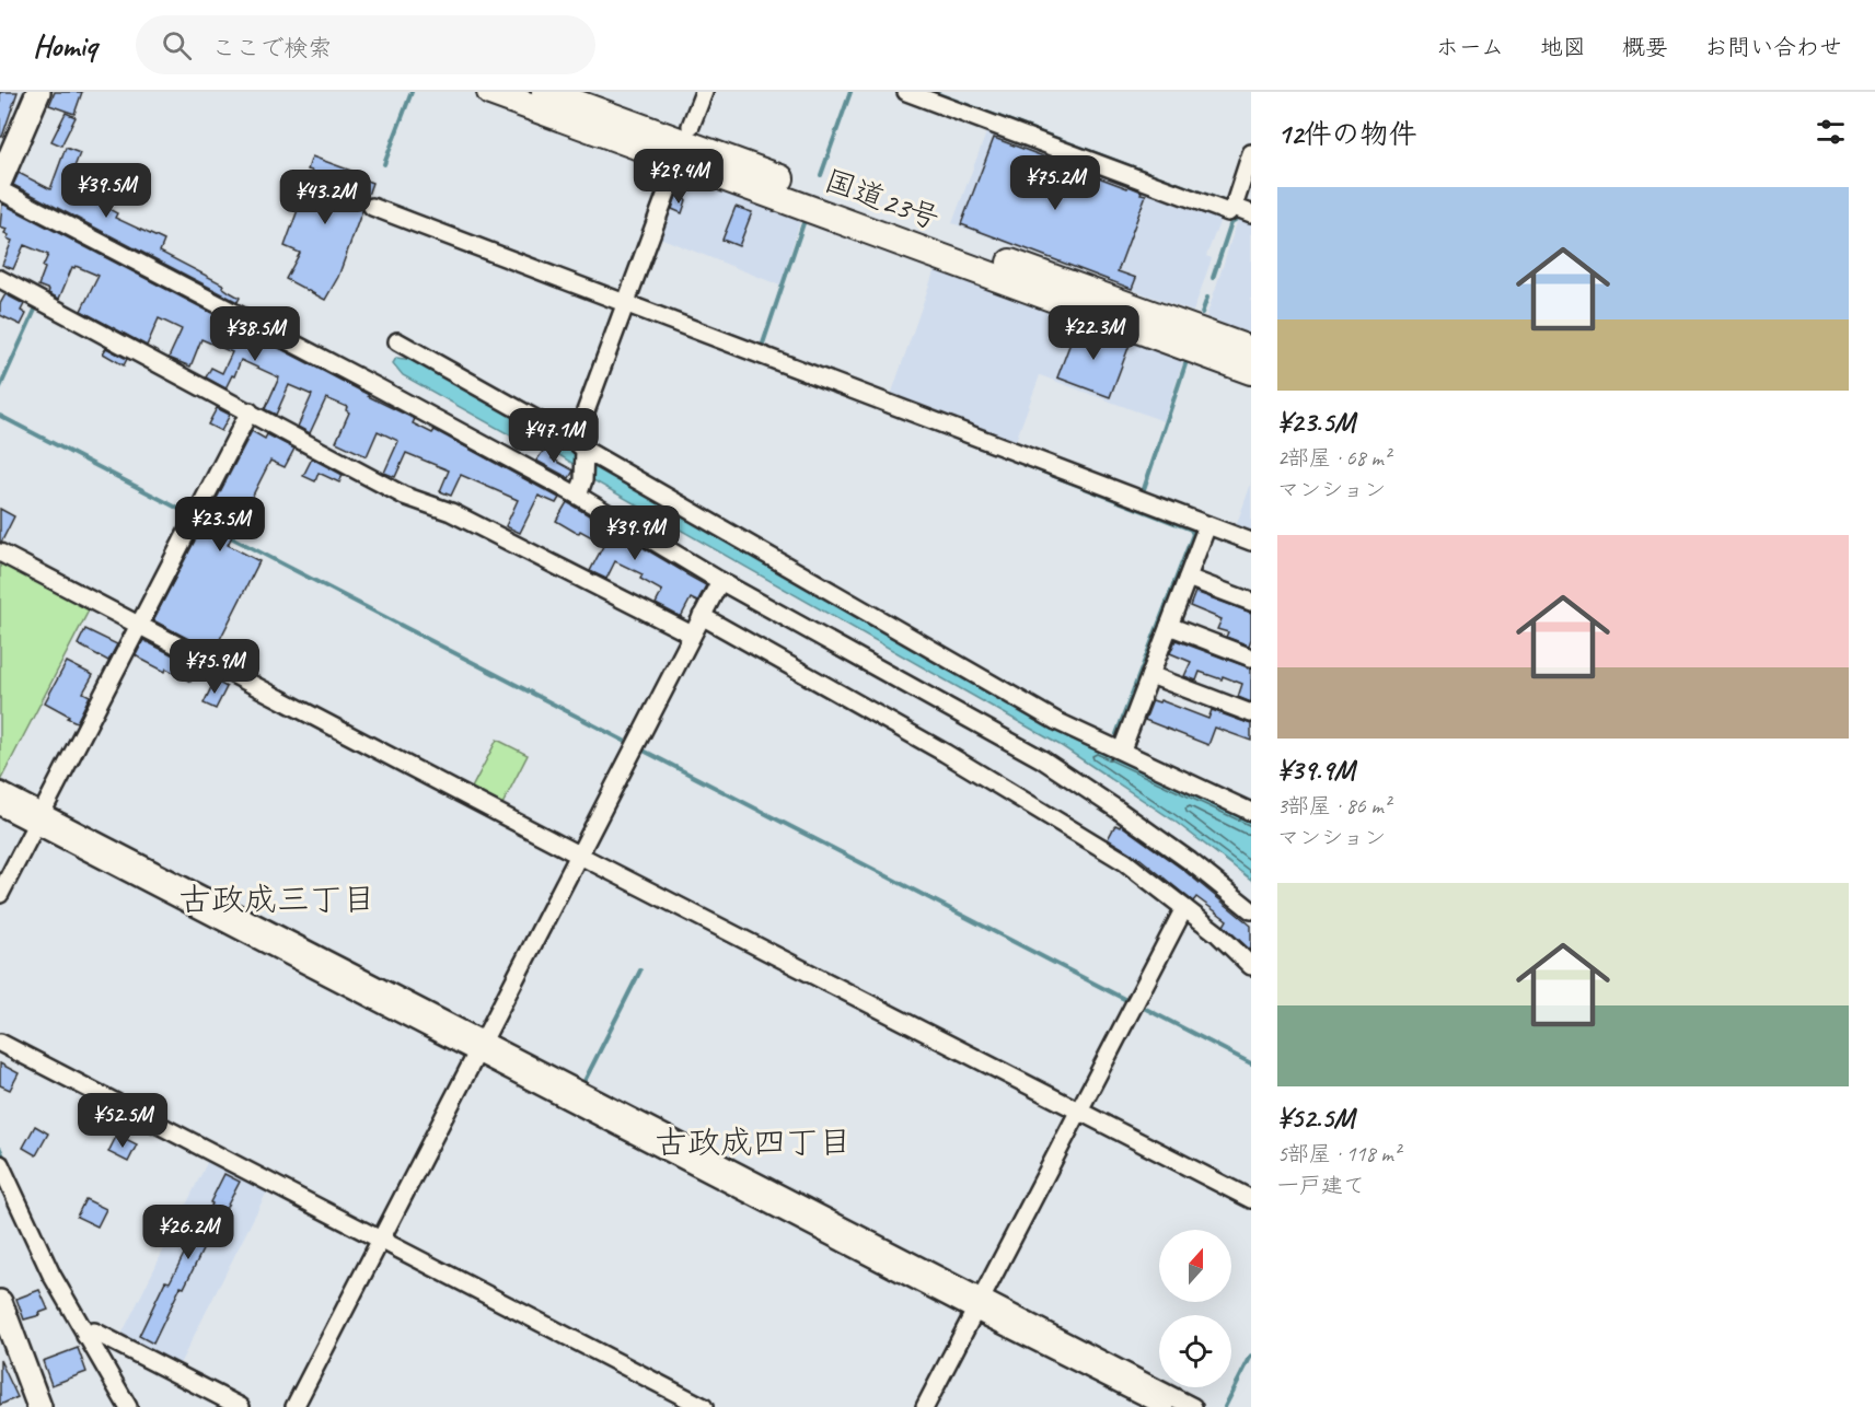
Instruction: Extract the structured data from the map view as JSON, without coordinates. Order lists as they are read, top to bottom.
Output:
{
  "streets": {
    "highway": ["国道23号"]
  },
  "districts": ["古政成三丁目", "古政成四丁目"],
  "north": "top",
  "page": {
    "header": "Homiq",
    "search": "ここで検索",
    "nav": [
      "ホーム",
      "地図",
      "概要",
      "お問い合わせ"
    ],
    "heading": "12件の物件",
    "price": [
      "¥29.4M",
      "¥75.2M",
      "¥39.5M",
      "¥43.2M",
      "¥22.3M",
      "¥38.5M",
      "¥47.1M",
      "¥23.5M",
      "¥39.9M",
      "¥75.9M",
      "¥52.5M",
      "¥26.2M"
    ],
    "list": [
      {
        "name": "¥23.5M",
        "note": "2部屋 · 68 m² · マンション"
      },
      {
        "name": "¥39.9M",
        "note": "3部屋 · 86 m² · マンション"
      },
      {
        "name": "¥52.5M",
        "note": "5部屋 · 118 m² · 一戸建て"
      }
    ]
  }
}
